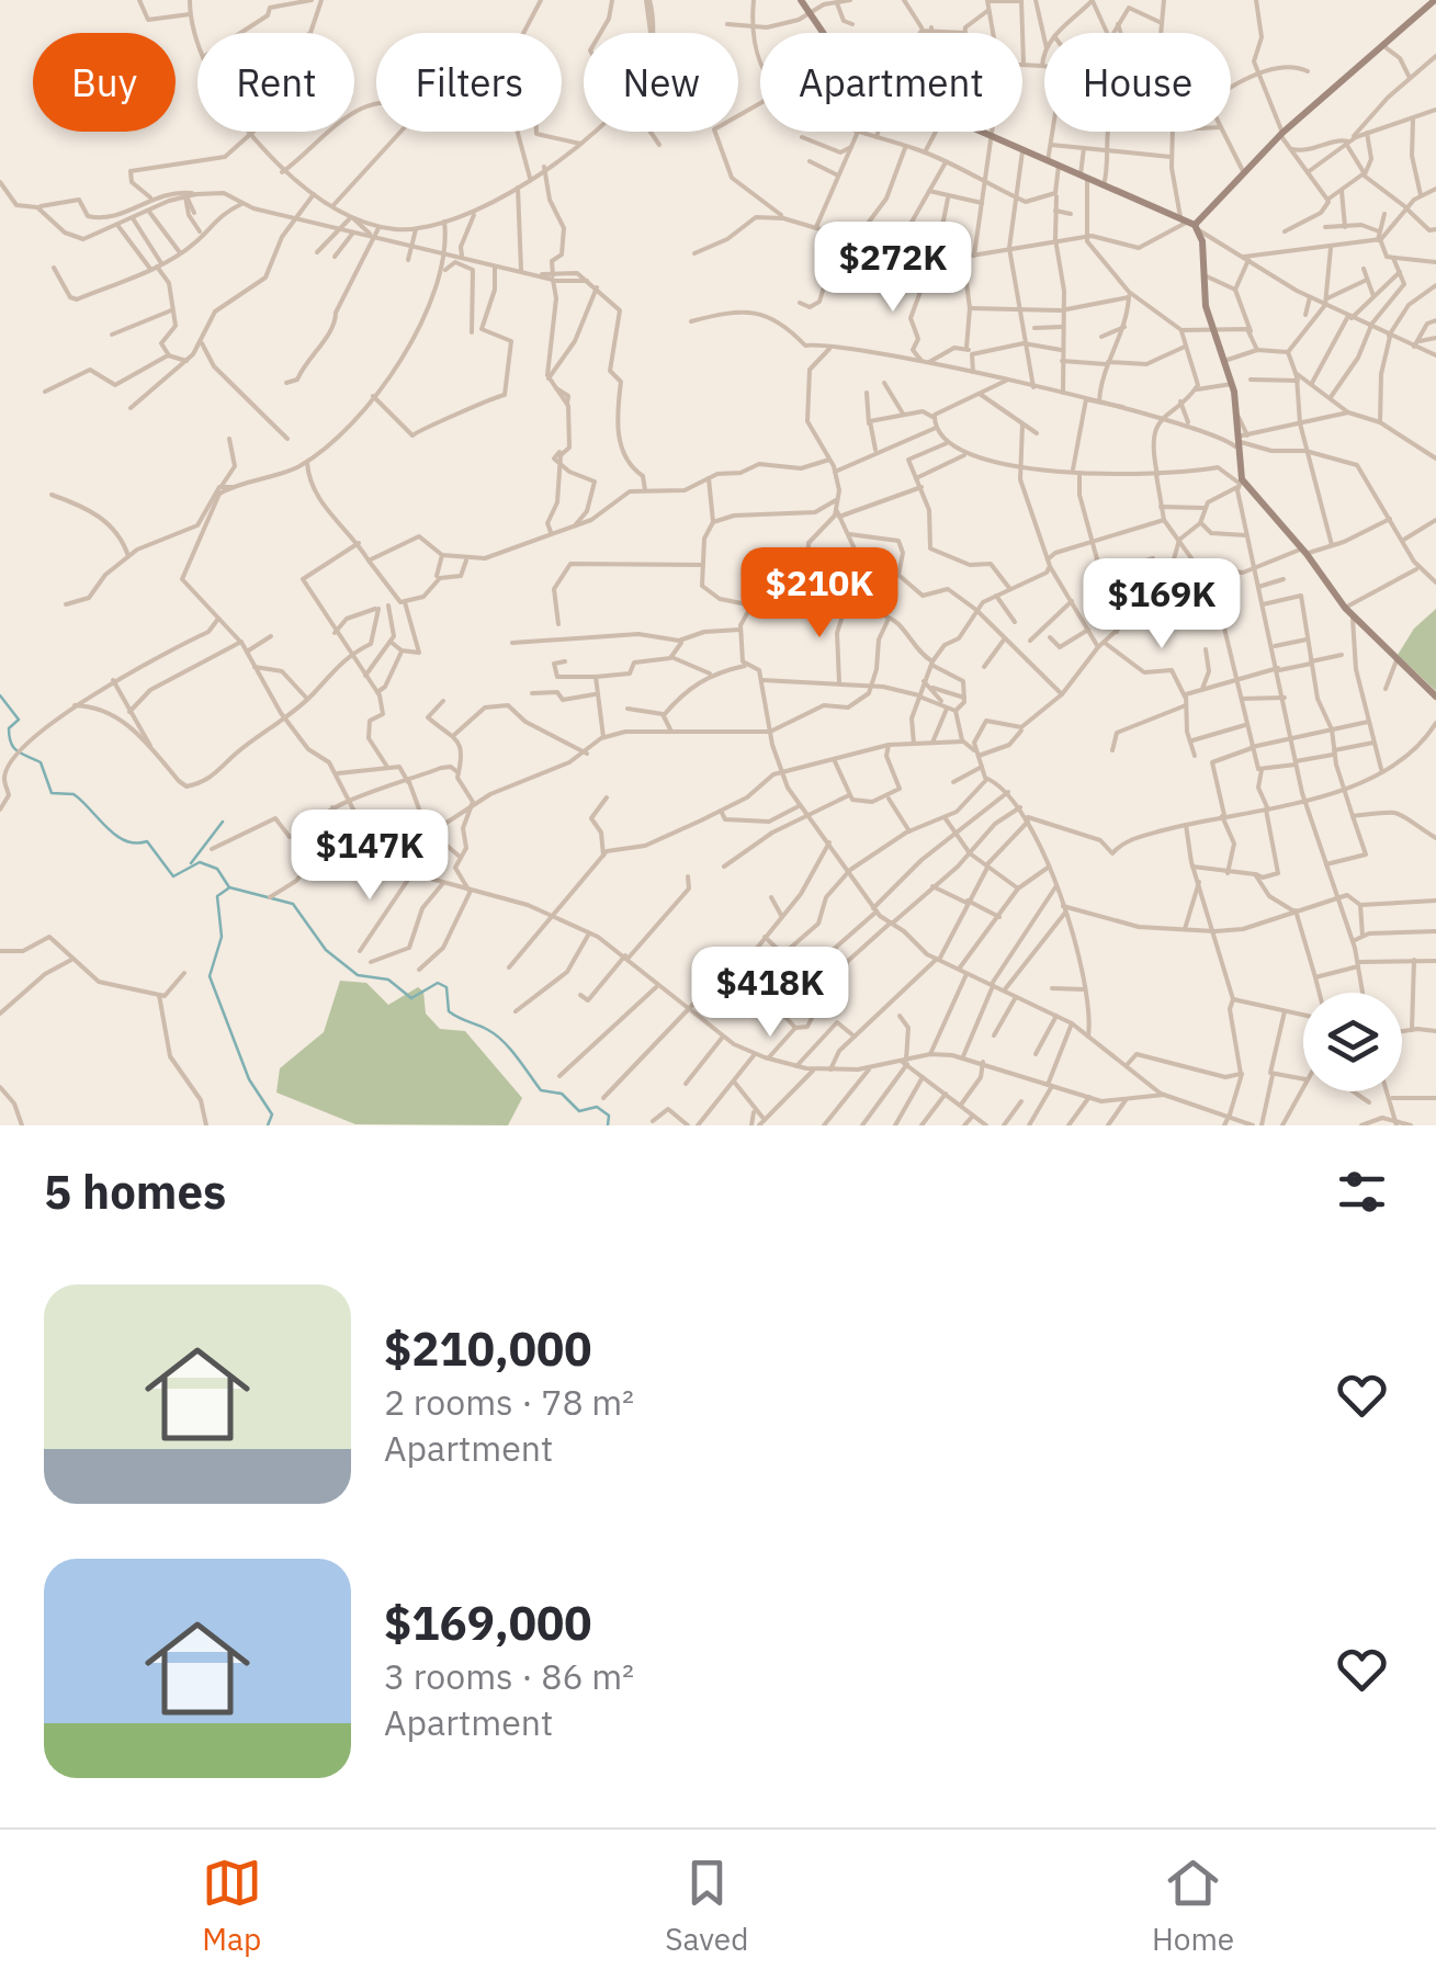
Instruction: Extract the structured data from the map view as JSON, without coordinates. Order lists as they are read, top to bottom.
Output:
{
  "page": {
    "chip": [
      "Buy",
      "Rent",
      "Filters",
      "New",
      "Apartment",
      "House"
    ],
    "price": [
      "$272K",
      "$210K",
      "$169K",
      "$147K",
      "$418K"
    ],
    "heading": "5 homes",
    "list": [
      {
        "name": "$210,000",
        "note": "2 rooms · 78 m² · Apartment"
      },
      {
        "name": "$169,000",
        "note": "3 rooms · 86 m² · Apartment"
      }
    ],
    "tabs": ["Map", "Saved", "Home"]
  }
}
